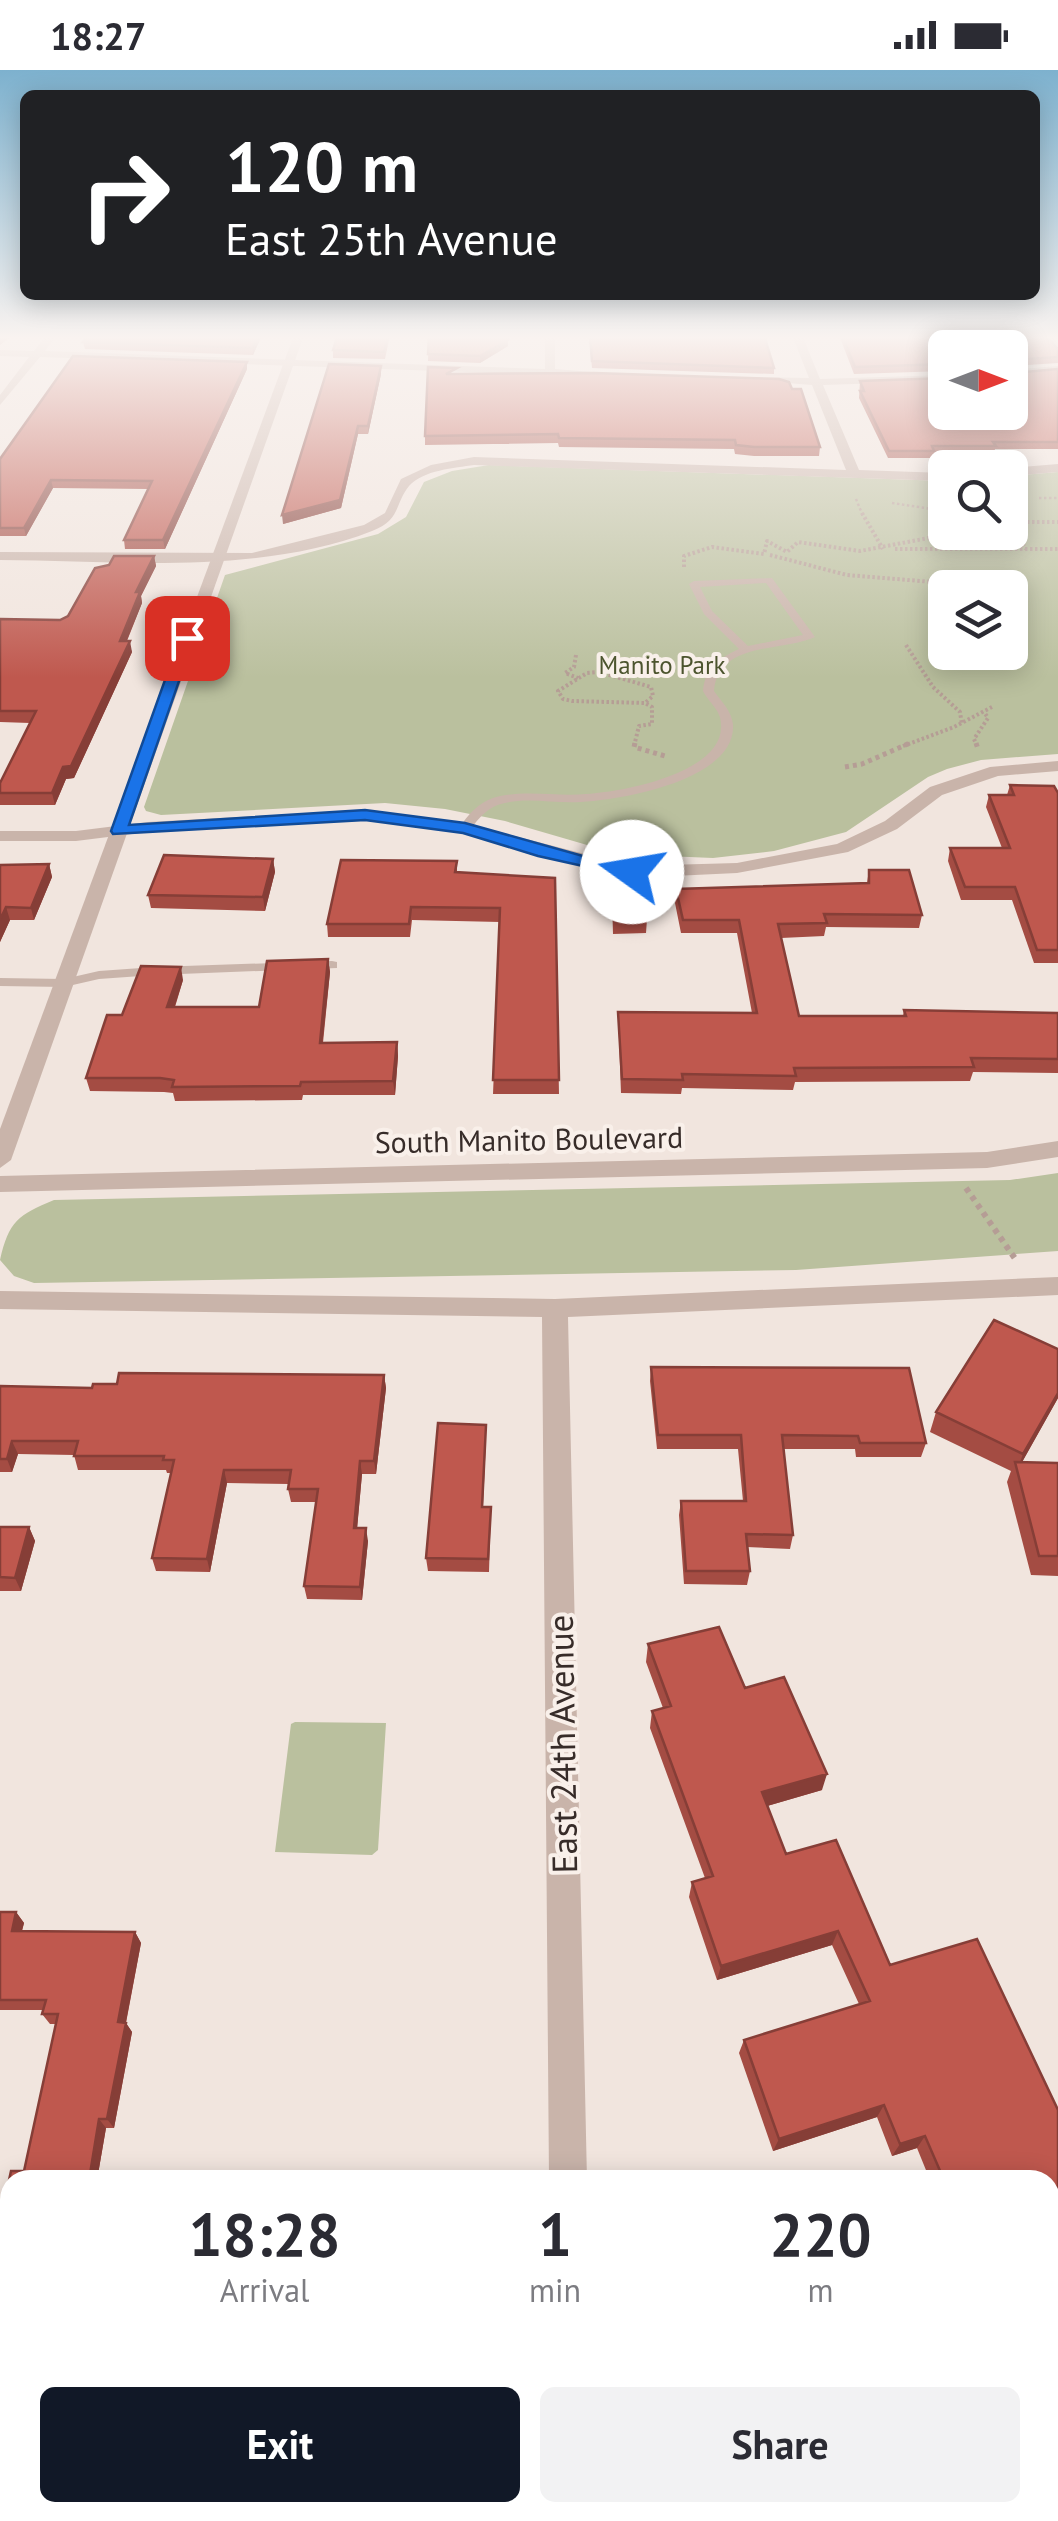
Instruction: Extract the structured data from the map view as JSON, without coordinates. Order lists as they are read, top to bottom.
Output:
{
  "streets": {
    "street": ["South Manito Boulevard", "East 24th Avenue"]
  },
  "parks": ["Manito Park"],
  "north": "right",
  "page": {
    "status": "18:27",
    "turn": ["120 m", "East 25th Avenue"],
    "eta": [
      "18:28",
      "Arrival",
      "1",
      "min",
      "220",
      "m"
    ],
    "buttons": ["Exit", "Share"]
  }
}
